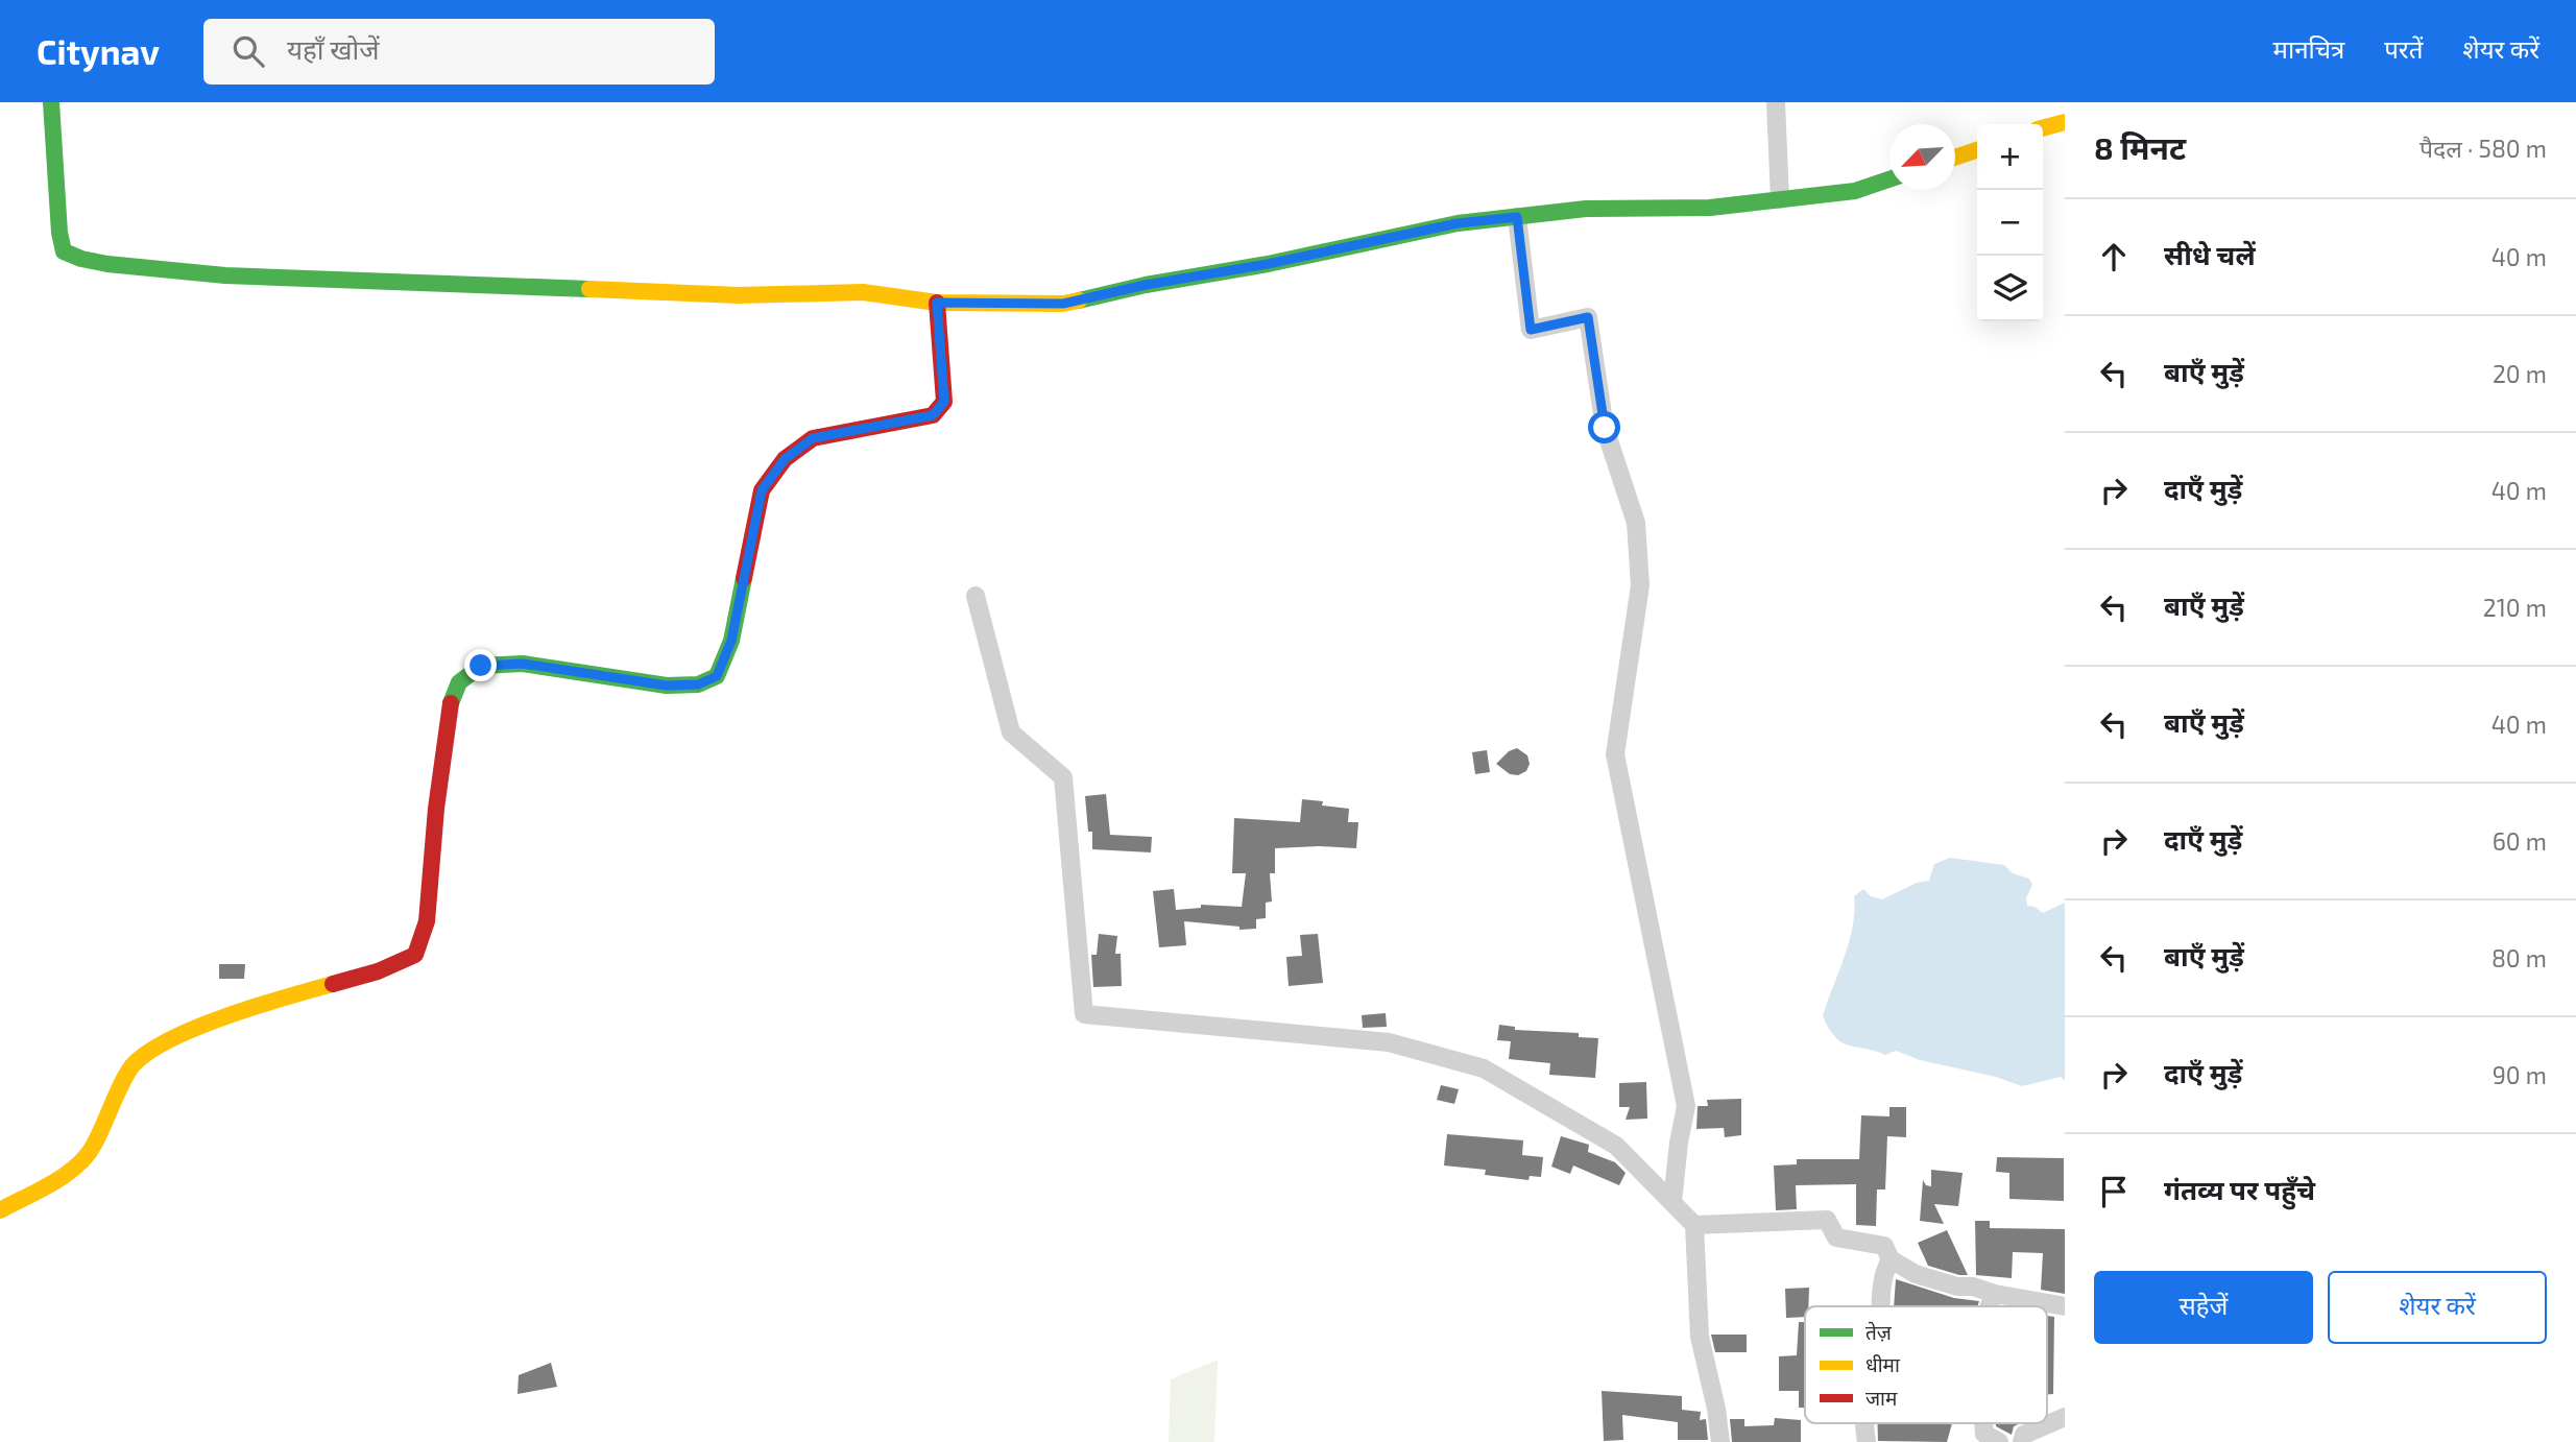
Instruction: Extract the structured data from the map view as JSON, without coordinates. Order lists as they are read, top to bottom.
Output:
{
  "legend": ["तेज़", "धीमा", "जाम"],
  "north": "bottom left",
  "page": {
    "header": "Citynav",
    "search": "यहाँ खोजें",
    "nav": ["मानचित्र", "परतें", "शेयर करें"],
    "heading": ["8 मिनट", "पैदल · 580 m"],
    "map_buttons": ["+", "−"],
    "list": [
      ["सीधे चलें", "40 m"],
      ["बाएँ मुड़ें", "20 m"],
      ["दाएँ मुड़ें", "40 m"],
      ["बाएँ मुड़ें", "210 m"],
      ["बाएँ मुड़ें", "40 m"],
      ["दाएँ मुड़ें", "60 m"],
      ["बाएँ मुड़ें", "80 m"],
      ["दाएँ मुड़ें", "90 m"],
      "गंतव्य पर पहुँचे"
    ],
    "buttons": ["सहेजें", "शेयर करें"]
  }
}
